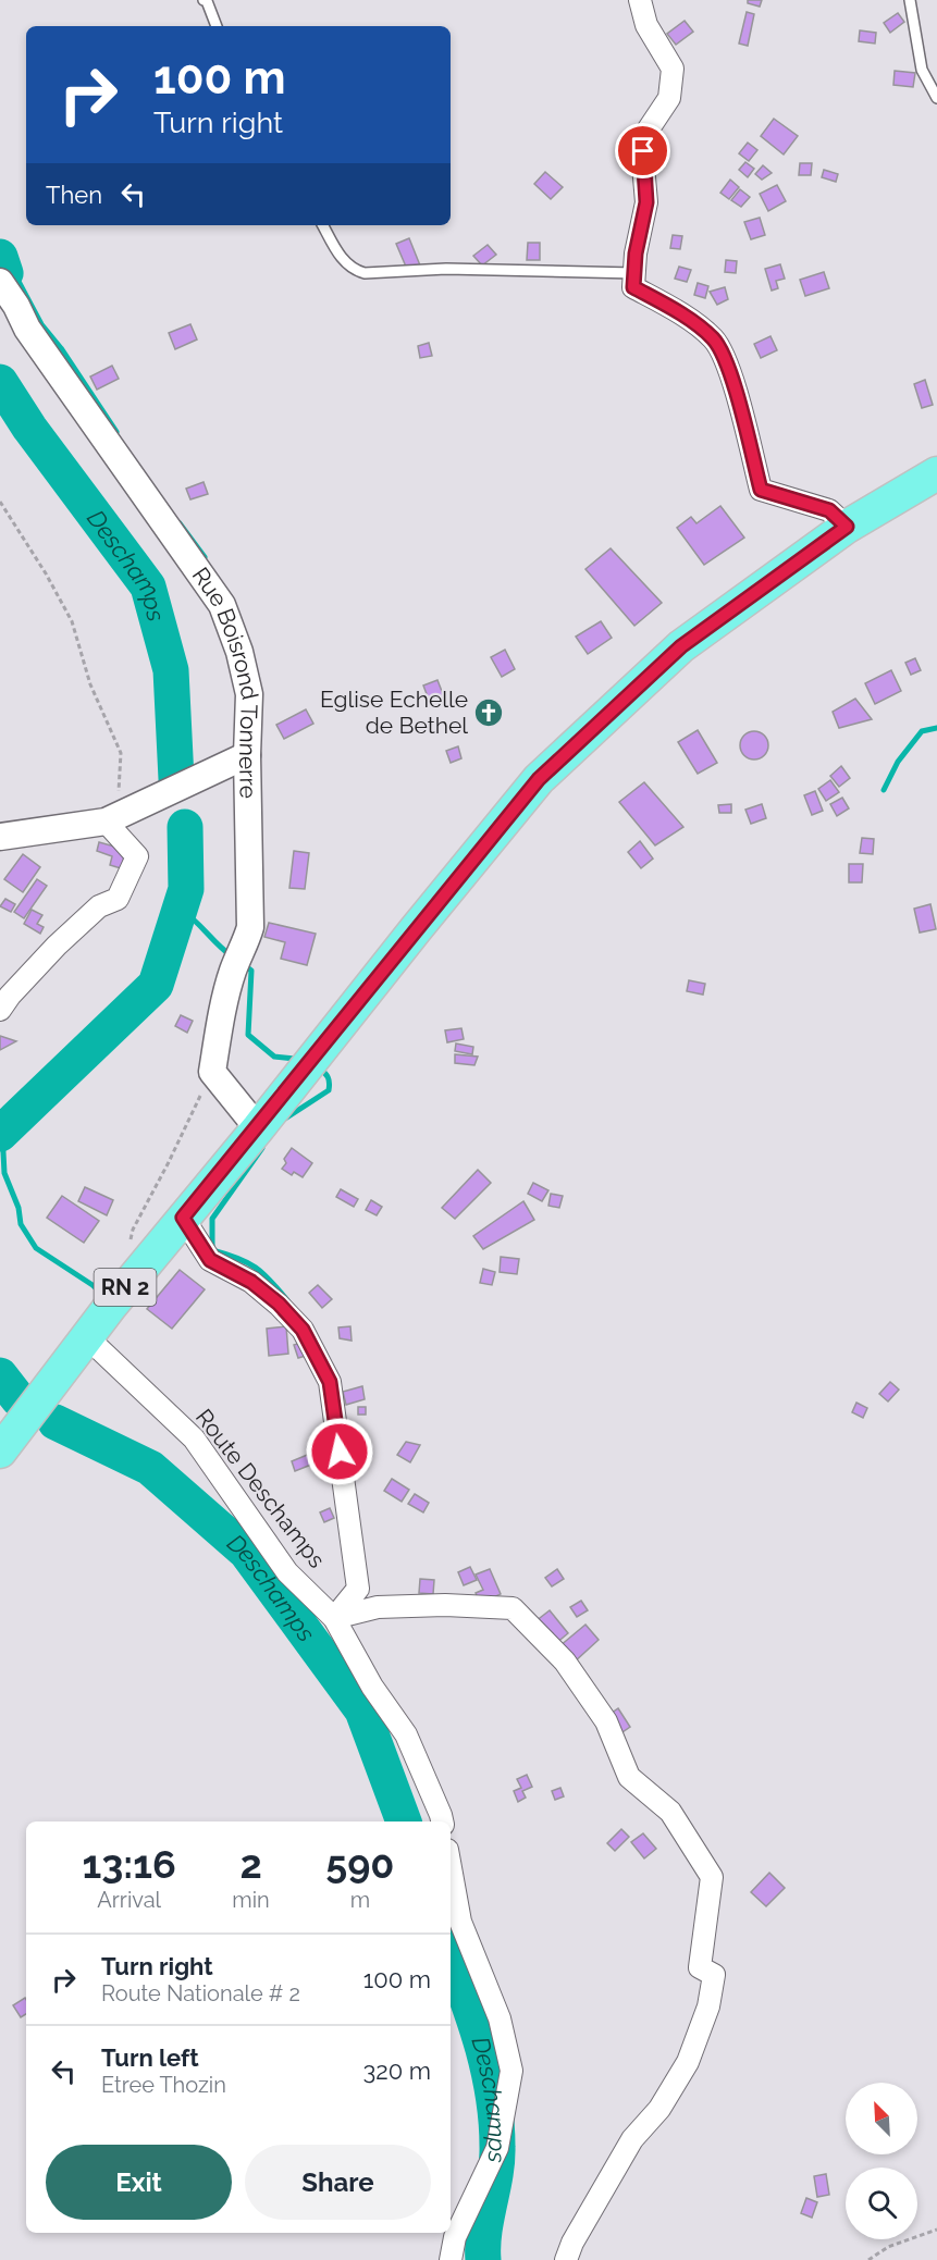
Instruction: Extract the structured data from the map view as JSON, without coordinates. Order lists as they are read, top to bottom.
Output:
{
  "streets": {
    "main road": ["RN 2"],
    "street": ["Rue Boisrond Tonnerre", "Route Deschamps"]
  },
  "crossings": [
    ["RN 2", "Route Deschamps"]
  ],
  "water": ["Deschamps"],
  "places": {
    "church": ["Eglise Echelle de Bethel"]
  },
  "north": "top left",
  "page": {
    "turn": ["100 m", "Turn right"],
    "then": "Then",
    "eta": [
      "13:16",
      "Arrival",
      "2",
      "min",
      "590",
      "m"
    ],
    "list": [
      {
        "name": "Turn right",
        "note": "Route Nationale # 2",
        "value": "100 m"
      },
      {
        "name": "Turn left",
        "note": "Etree Thozin",
        "value": "320 m"
      }
    ],
    "buttons": ["Exit", "Share"]
  }
}
